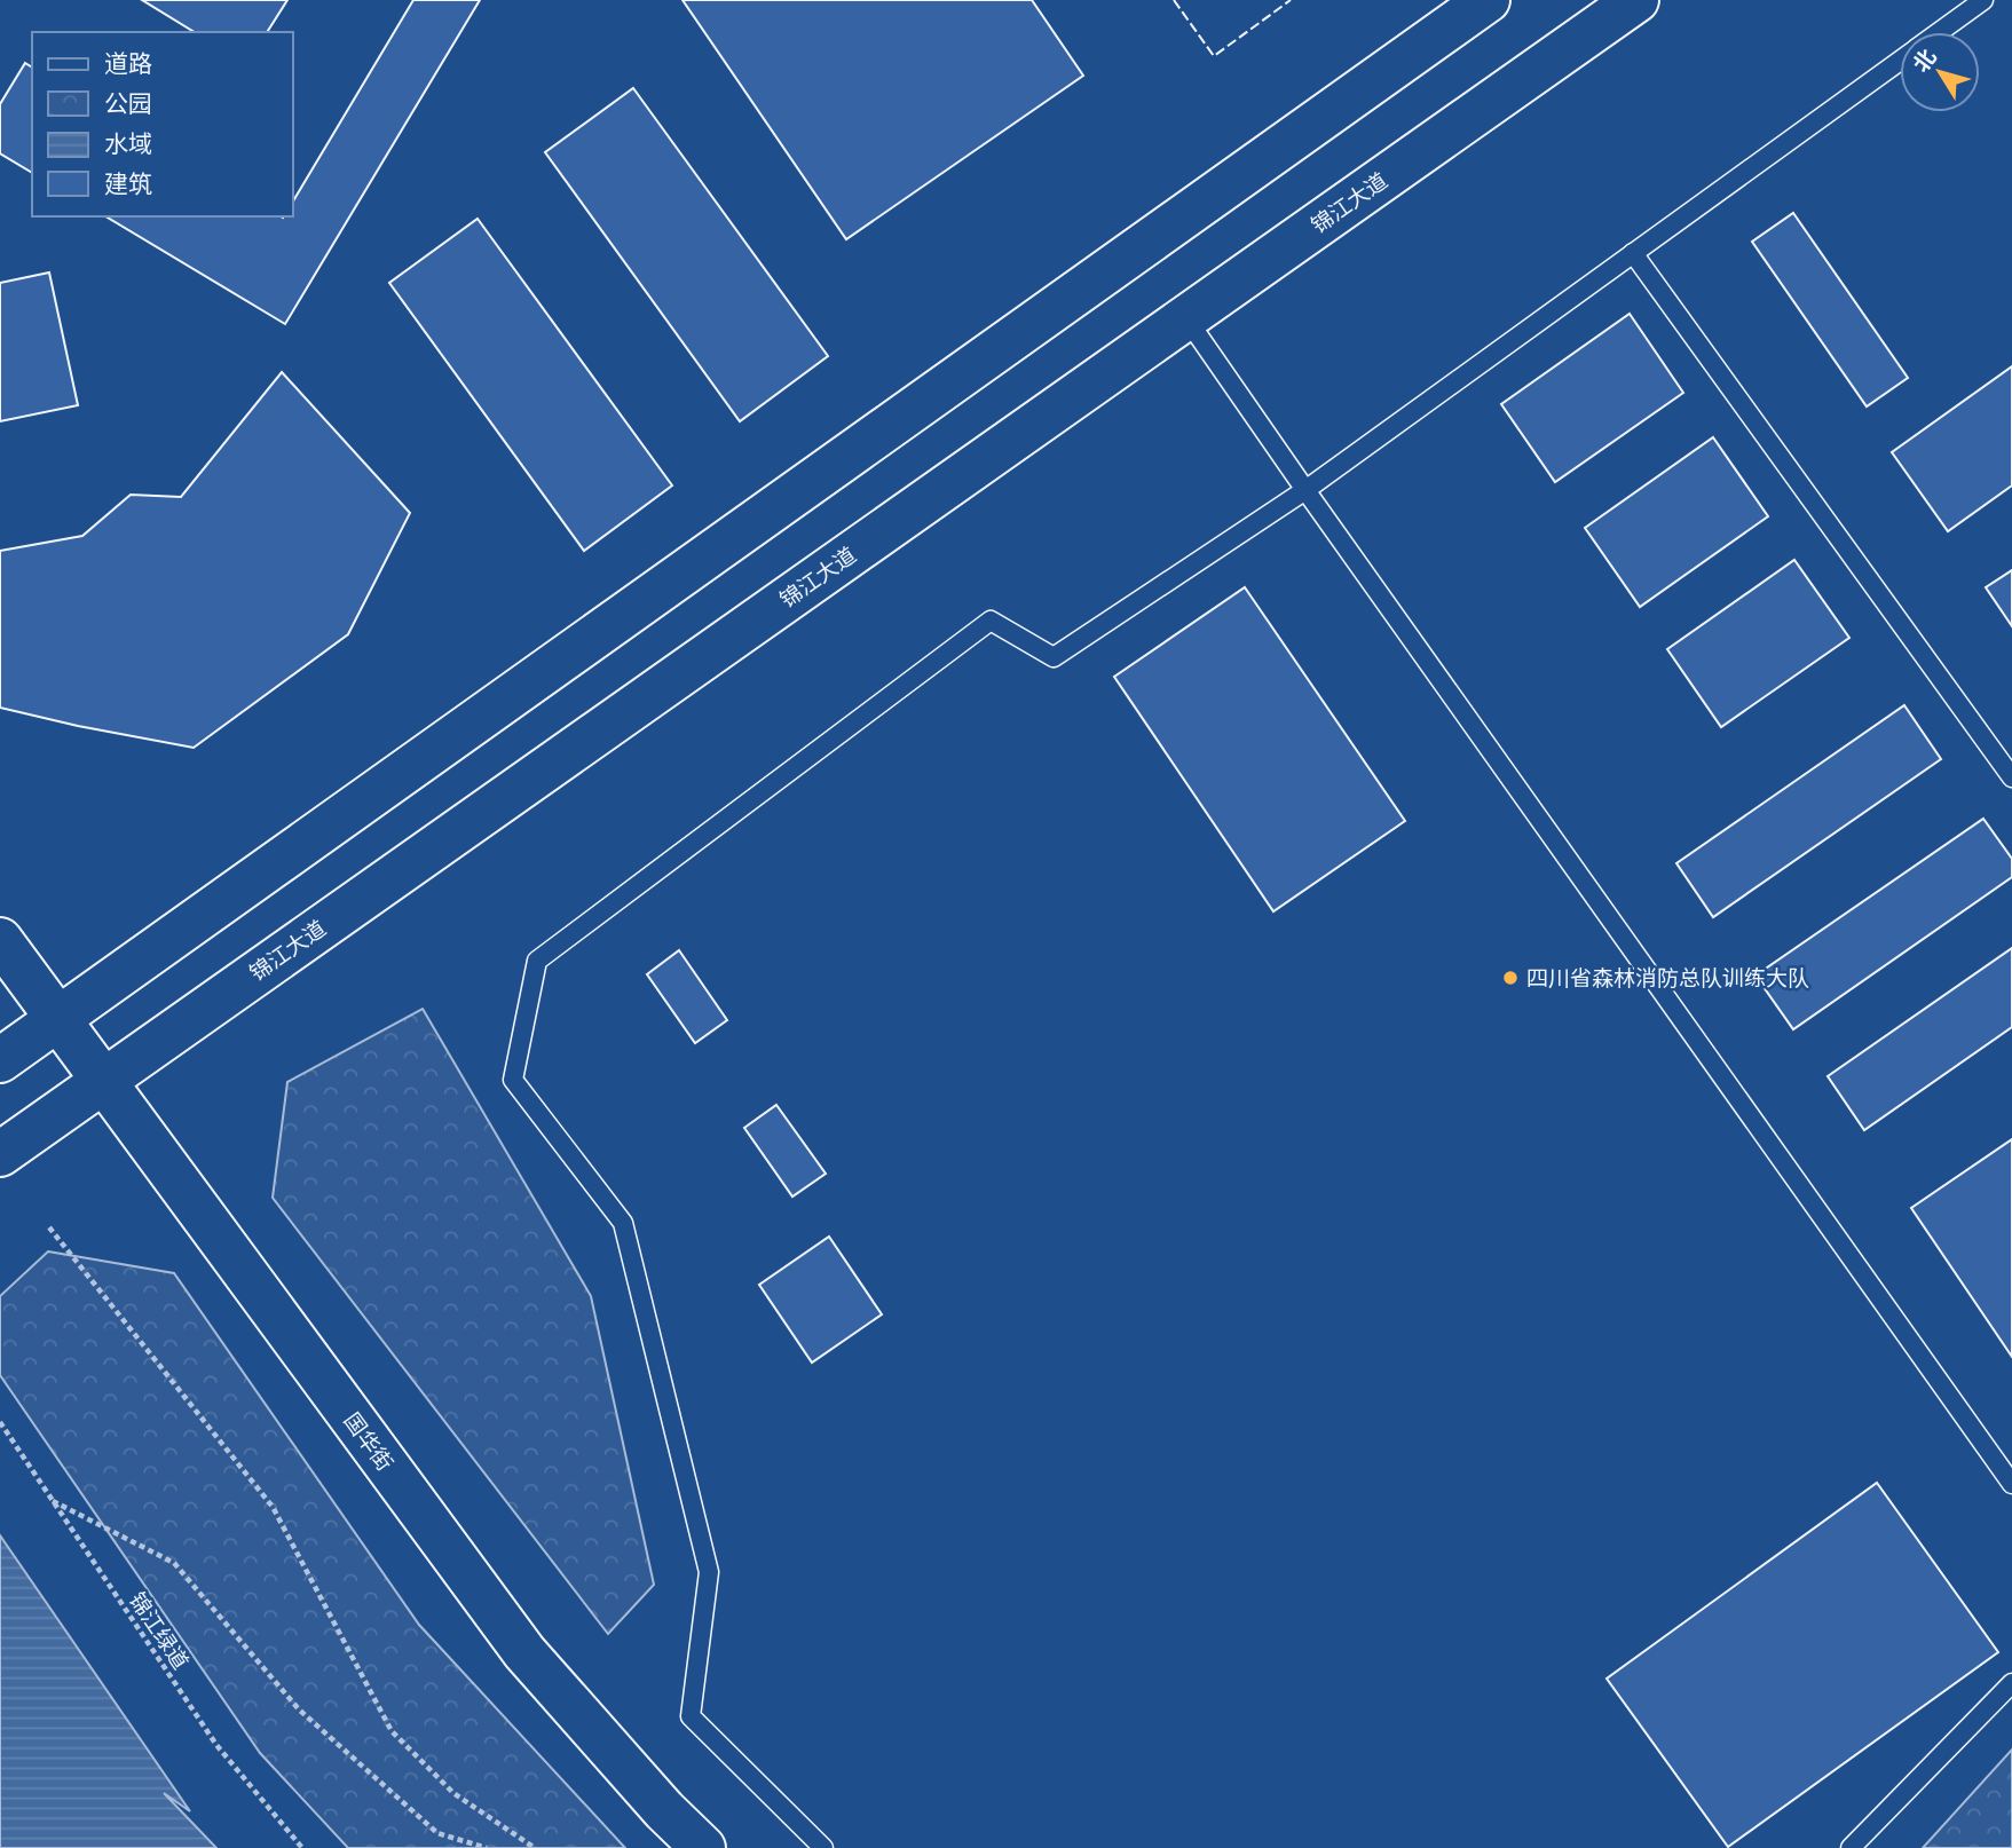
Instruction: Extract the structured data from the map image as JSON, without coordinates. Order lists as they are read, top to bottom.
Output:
{
  "streets": {
    "main road": ["锦江大道", "国华街"],
    "path": ["锦江绿道"]
  },
  "crossings": [
    ["锦江大道", "国华街"]
  ],
  "places": ["四川省森林消防总队训练大队"],
  "legend": [
    "道路",
    "公园",
    "水域",
    "建筑"
  ],
  "north": "top left"
}
